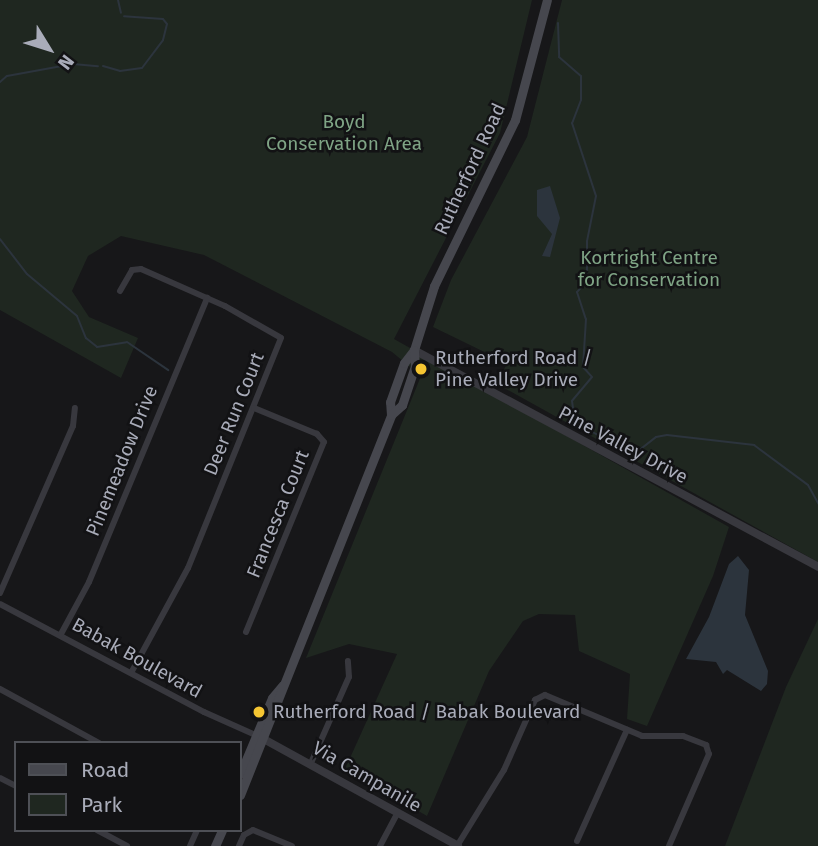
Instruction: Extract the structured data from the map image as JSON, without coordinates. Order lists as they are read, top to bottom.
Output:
{
  "streets": {
    "main road": ["Rutherford Road"],
    "street": [
      "Deer Run Court",
      "Pine Valley Drive",
      "Pinemeadow Drive",
      "Francesca Court",
      "Babak Boulevard",
      "Via Campanile"
    ]
  },
  "crossings": [
    ["Rutherford Road", "Pine Valley Drive"],
    ["Rutherford Road", "Babak Boulevard"],
    ["Rutherford Road", "Via Campanile"],
    ["Deer Run Court", "Pinemeadow Drive"],
    ["Deer Run Court", "Francesca Court"],
    ["Deer Run Court", "Babak Boulevard"],
    ["Pinemeadow Drive", "Babak Boulevard"],
    ["Babak Boulevard", "Via Campanile"]
  ],
  "parks": ["Boyd Conservation Area", "Kortright Centre for Conservation"],
  "places": ["Rutherford Road / Pine Valley Drive", "Rutherford Road / Babak Boulevard"],
  "legend": ["Road", "Park"],
  "north": "bottom right"
}
